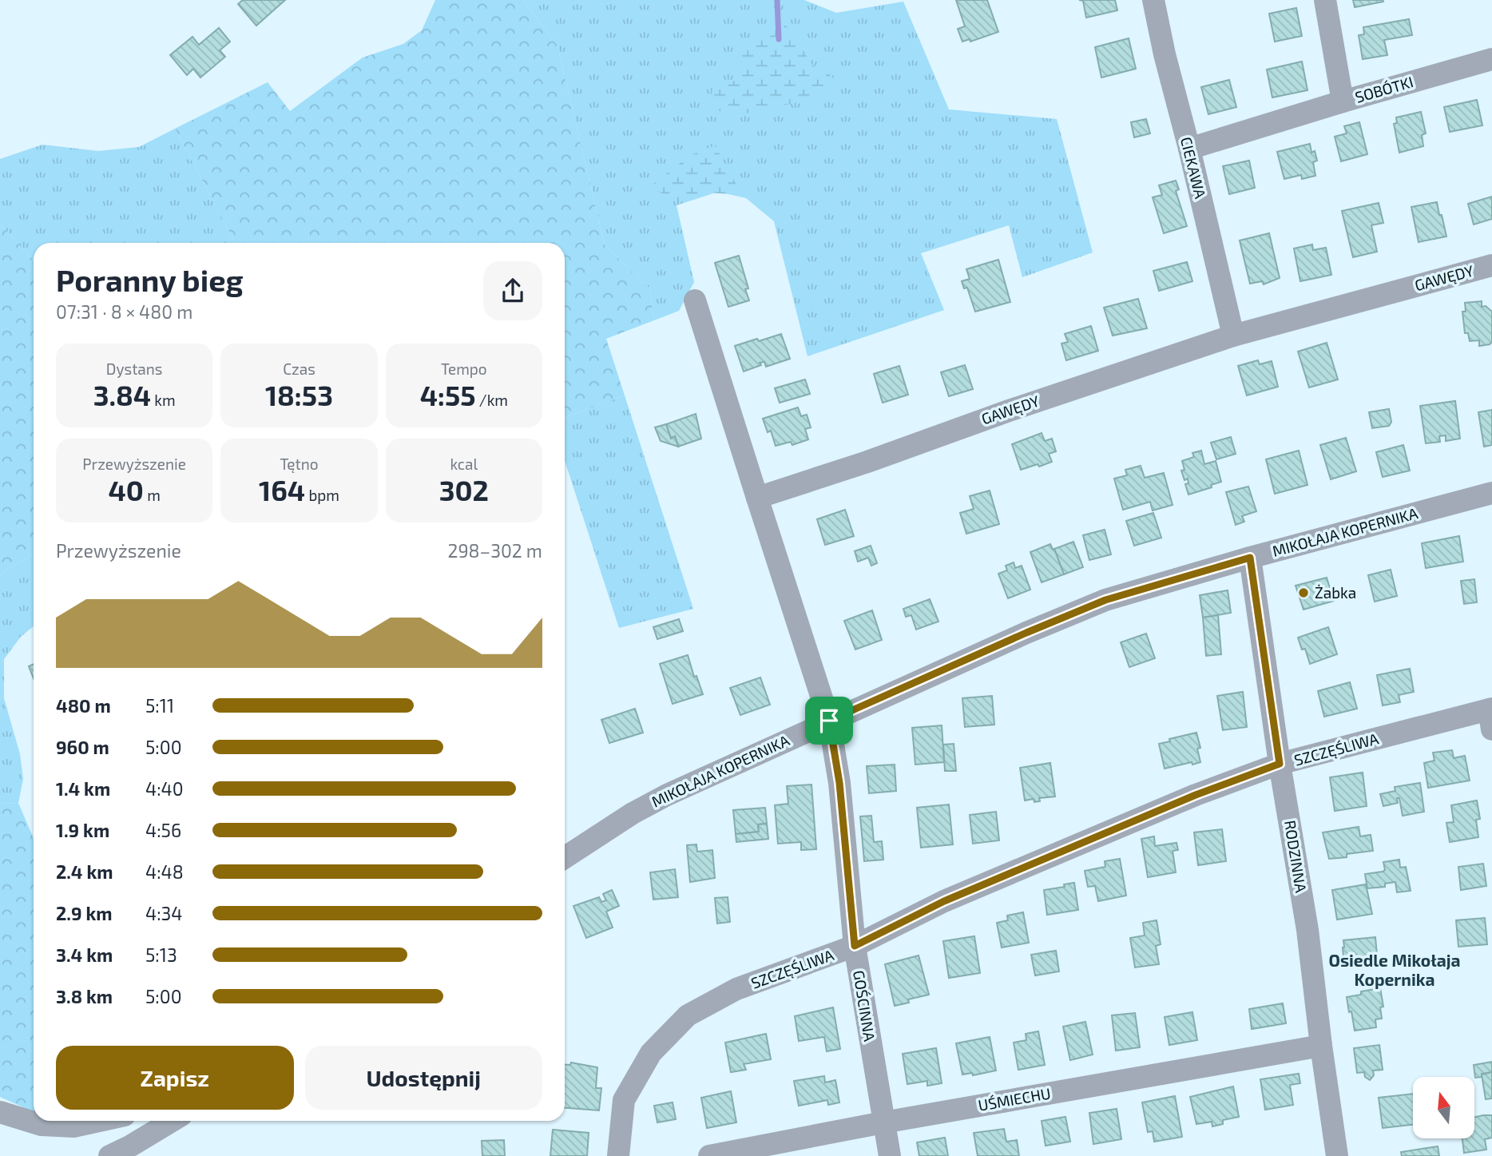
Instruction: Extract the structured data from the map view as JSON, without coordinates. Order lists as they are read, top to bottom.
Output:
{
  "streets": {
    "street": [
      "SOBÓTKI",
      "CIEKAWA",
      "GAWĘDY",
      "MIKOŁAJA KOPERNIKA",
      "SZCZĘŚLIWA",
      "RODZINNA",
      "GOŚCINNA",
      "UŚMIECHU"
    ]
  },
  "crossings": [
    ["CIEKAWA", "GAWĘDY"],
    ["MIKOŁAJA KOPERNIKA", "RODZINNA"],
    ["MIKOŁAJA KOPERNIKA", "GOŚCINNA"],
    ["SZCZĘŚLIWA", "RODZINNA"],
    ["SZCZĘŚLIWA", "GOŚCINNA"],
    ["RODZINNA", "UŚMIECHU"],
    ["GOŚCINNA", "UŚMIECHU"]
  ],
  "districts": ["Osiedle Mikołaja Kopernika"],
  "places": ["Żabka"],
  "north": "top",
  "page": {
    "heading": ["Poranny bieg", "07:31 · 8 × 480 m"],
    "stats": [
      ["Dystans", "3.84 km"],
      ["Czas", "18:53"],
      ["Tempo", "4:55 /km"],
      ["Przewyższenie", "40 m"],
      ["Tętno", "164 bpm"],
      ["kcal", "302"]
    ],
    "chart": ["Przewyższenie", "298–302 m"],
    "list": [
      {
        "name": "480 m",
        "note": "5:11"
      },
      {
        "name": "960 m",
        "note": "5:00"
      },
      {
        "name": "1.4 km",
        "note": "4:40"
      },
      {
        "name": "1.9 km",
        "note": "4:56"
      },
      {
        "name": "2.4 km",
        "note": "4:48"
      },
      {
        "name": "2.9 km",
        "note": "4:34"
      },
      {
        "name": "3.4 km",
        "note": "5:13"
      },
      {
        "name": "3.8 km",
        "note": "5:00"
      }
    ],
    "buttons": ["Zapisz", "Udostępnij"]
  }
}
